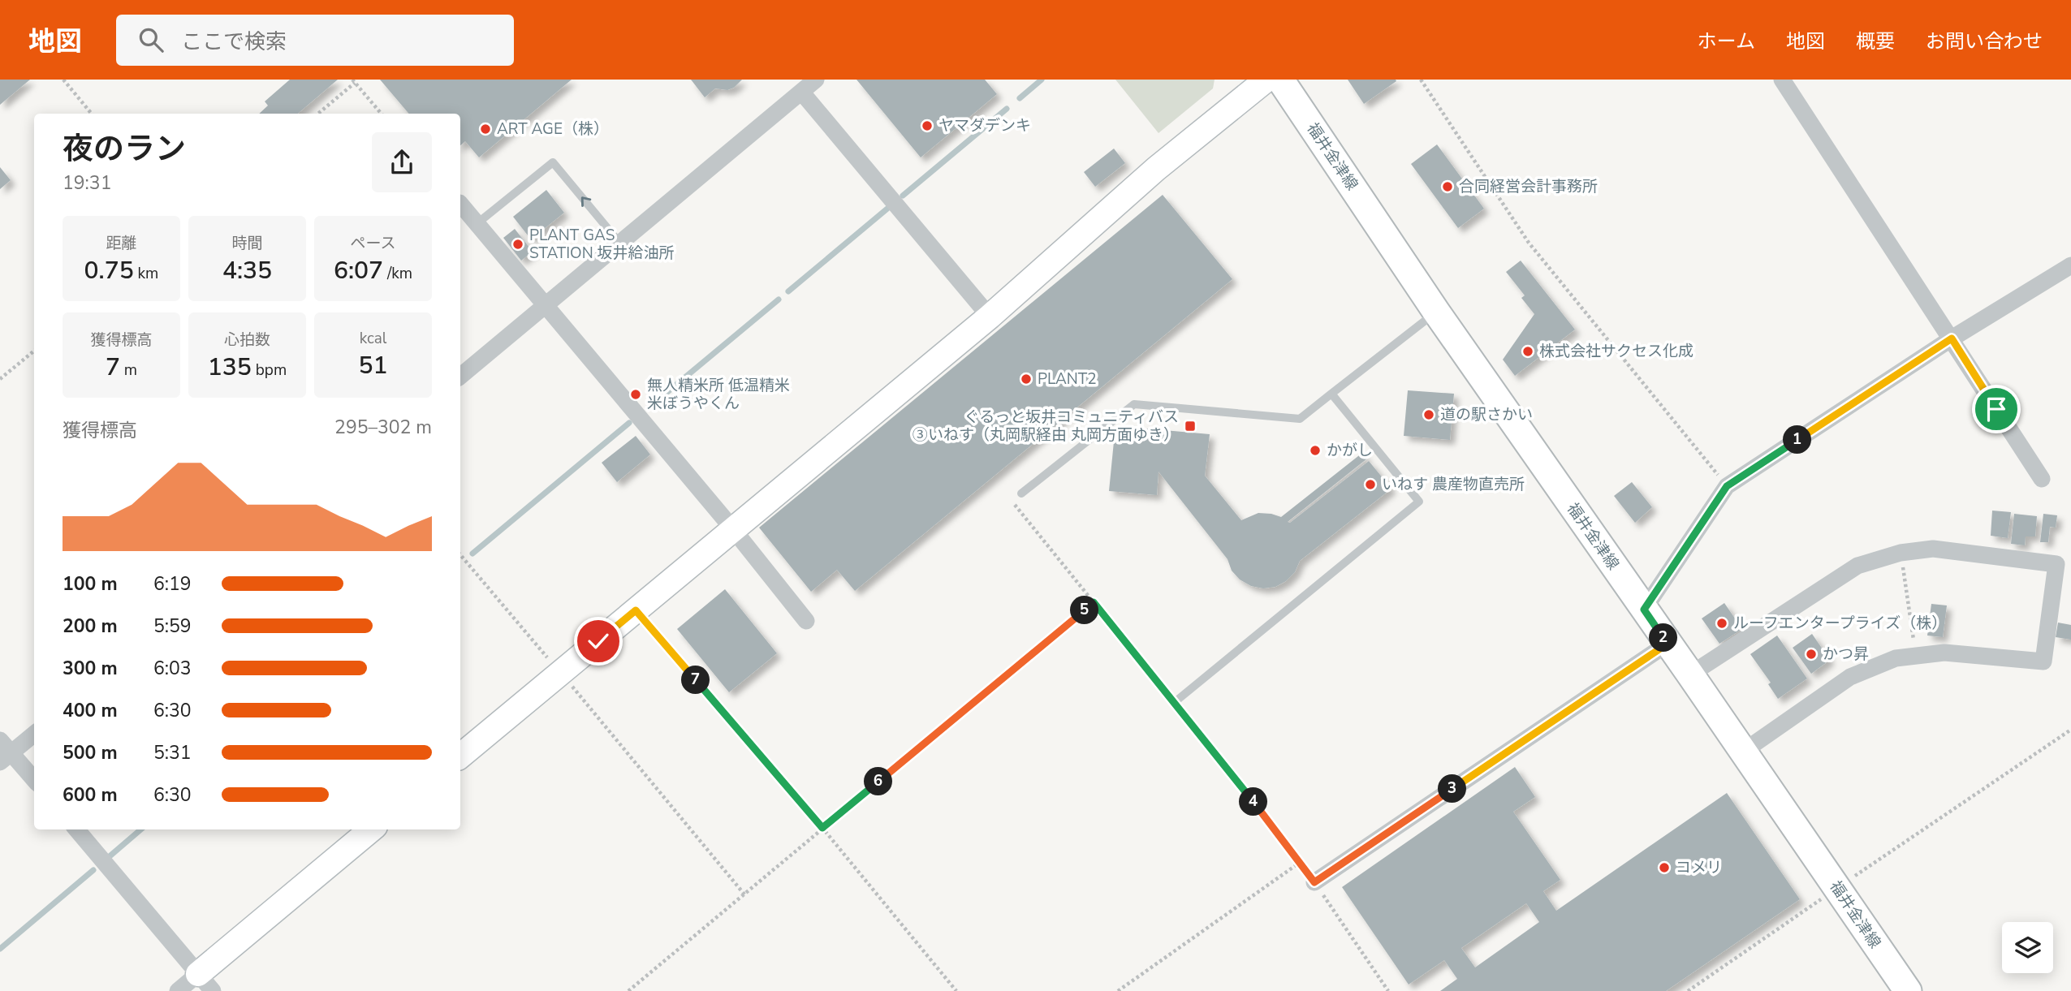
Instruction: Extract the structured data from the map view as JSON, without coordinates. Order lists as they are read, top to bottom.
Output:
{
  "streets": {
    "main road": ["福井金津線"]
  },
  "places": {
    "other": [
      "ヤマダデンキ",
      "ART AGE（株）",
      "合同経営会計事務所",
      "PLANT GAS STATION 坂井給油所",
      "株式会社サクセス化成",
      "PLANT2",
      "無人精米所 低温精米 米ぼうやくん",
      "道の駅さかい",
      "かがし",
      "いねす 農産物直売所",
      "ルーフエンタープライズ（株）",
      "かつ昇",
      "コメリ"
    ],
    "transit": ["ぐるっと坂井コミュニティバス ③いねす（丸岡駅経由 丸岡方面ゆき）"]
  },
  "page": {
    "header": "地図",
    "search": "ここで検索",
    "nav": [
      "ホーム",
      "地図",
      "概要",
      "お問い合わせ"
    ],
    "heading": ["夜のラン", "19:31"],
    "stats": [
      ["距離", "0.75 km"],
      ["時間", "4:35"],
      ["ペース", "6:07 /km"],
      ["獲得標高", "7 m"],
      ["心拍数", "135 bpm"],
      ["kcal", "51"]
    ],
    "chart": ["獲得標高", "295–302 m"],
    "pins": [
      "1",
      "5",
      "2",
      "7",
      "6",
      "3",
      "4"
    ],
    "list": [
      {
        "name": "100 m",
        "note": "6:19"
      },
      {
        "name": "200 m",
        "note": "5:59"
      },
      {
        "name": "300 m",
        "note": "6:03"
      },
      {
        "name": "400 m",
        "note": "6:30"
      },
      {
        "name": "500 m",
        "note": "5:31"
      },
      {
        "name": "600 m",
        "note": "6:30"
      }
    ]
  }
}
